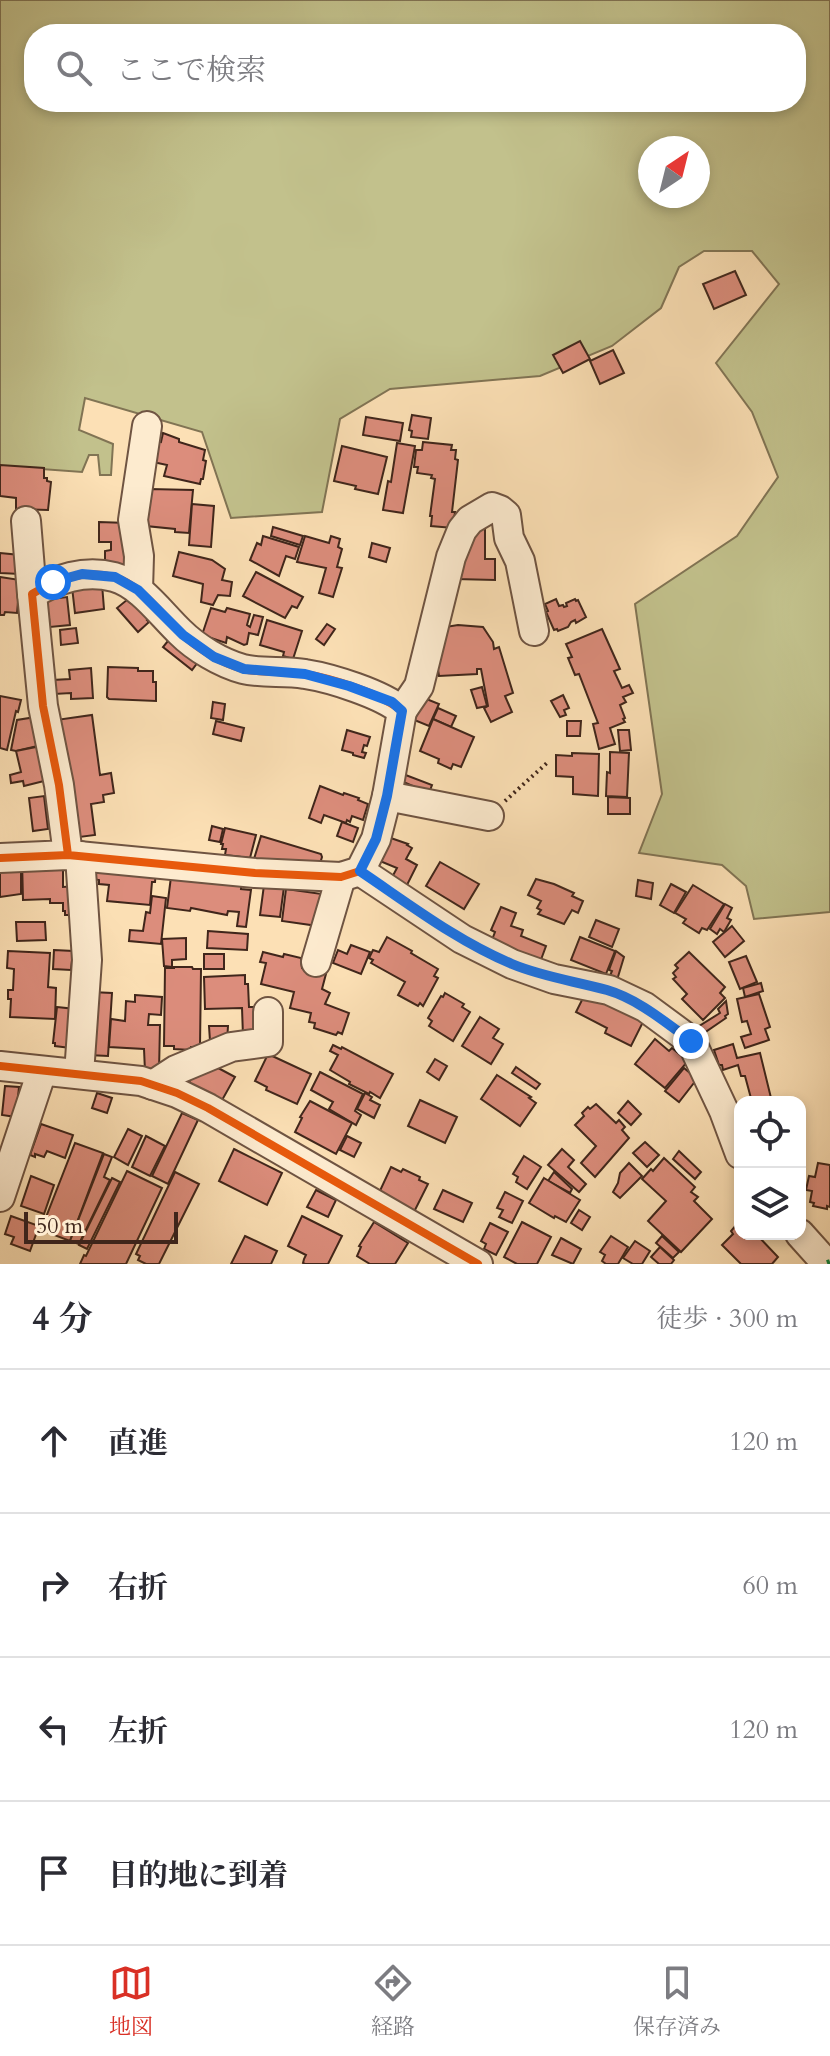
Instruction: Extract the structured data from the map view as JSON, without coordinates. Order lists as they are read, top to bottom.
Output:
{
  "scale_bar": "50 m",
  "north": "top right",
  "page": {
    "search": "ここで検索",
    "scale": "50 m",
    "heading": ["4 分", "徒歩 · 300 m"],
    "list": [
      ["直進", "120 m"],
      ["右折", "60 m"],
      ["左折", "120 m"],
      "目的地に到着"
    ],
    "nav": ["地図", "経路", "保存済み"]
  }
}
